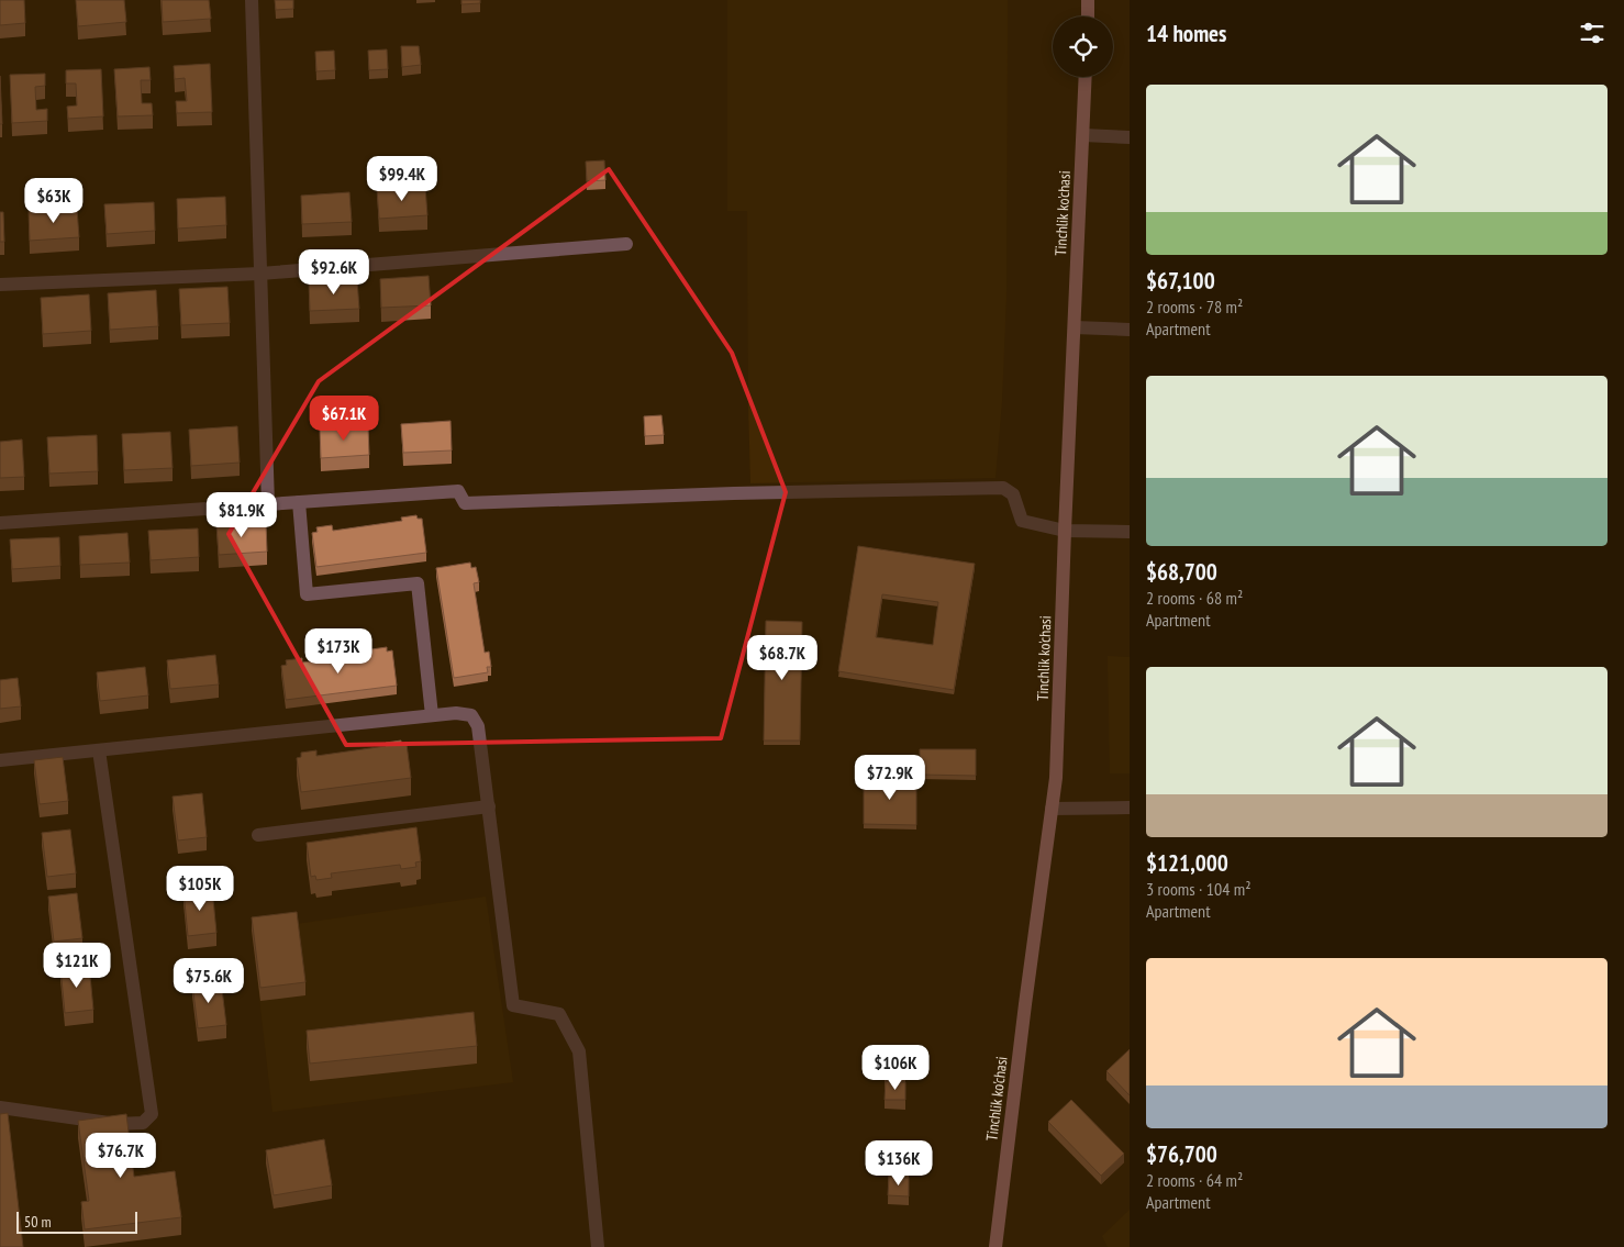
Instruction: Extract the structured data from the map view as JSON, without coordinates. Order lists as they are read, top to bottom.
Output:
{
  "streets": {
    "main road": ["Tinchlik ko'chasi"]
  },
  "scale_bar": "50 m",
  "page": {
    "heading": "14 homes",
    "list": [
      {
        "name": "$67,100",
        "note": "2 rooms · 78 m² · Apartment"
      },
      {
        "name": "$68,700",
        "note": "2 rooms · 68 m² · Apartment"
      },
      {
        "name": "$121,000",
        "note": "3 rooms · 104 m² · Apartment"
      },
      {
        "name": "$76,700",
        "note": "2 rooms · 64 m² · Apartment"
      }
    ],
    "price": [
      "$99.4K",
      "$63K",
      "$92.6K",
      "$67.1K",
      "$81.9K",
      "$173K",
      "$68.7K",
      "$72.9K",
      "$105K",
      "$121K",
      "$75.6K",
      "$106K",
      "$76.7K",
      "$136K"
    ],
    "scale": "50 m"
  }
}
